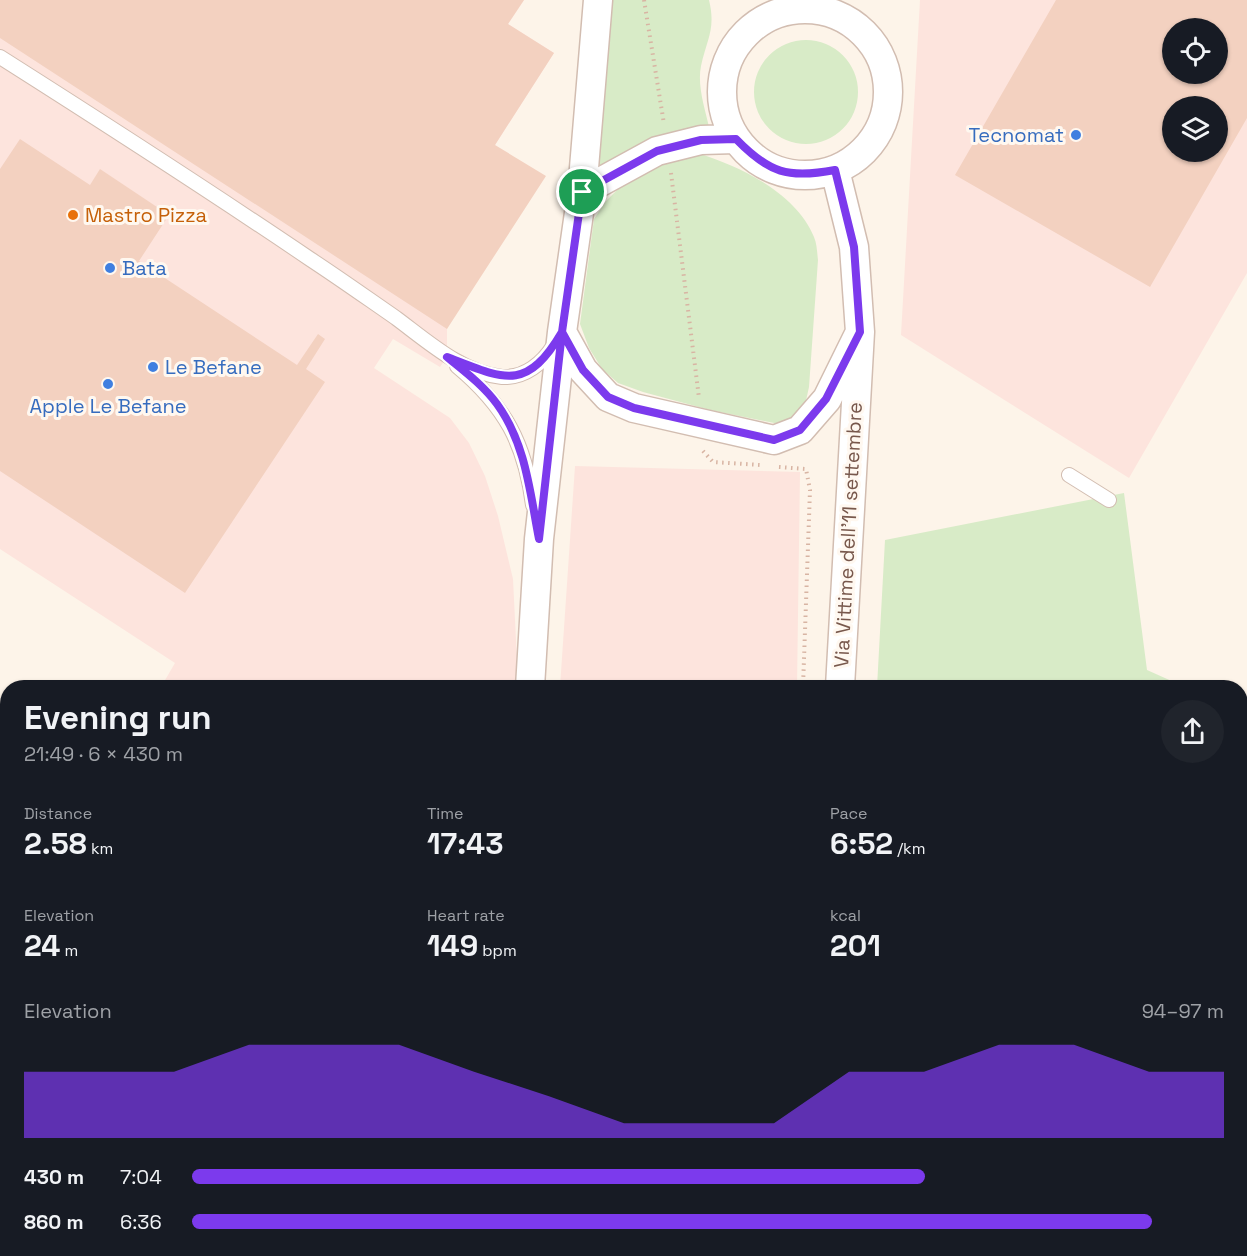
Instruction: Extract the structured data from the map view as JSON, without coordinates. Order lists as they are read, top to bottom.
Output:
{
  "streets": {
    "street": ["Via Vittime dell'11 settembre"]
  },
  "places": [
    "Tecnomat",
    "Mastro Pizza",
    "Bata",
    "Le Befane",
    "Apple Le Befane"
  ],
  "page": {
    "heading": ["Evening run", "21:49 · 6 × 430 m"],
    "stats": [
      ["Distance", "2.58 km"],
      ["Time", "17:43"],
      ["Pace", "6:52 /km"],
      ["Elevation", "24 m"],
      ["Heart rate", "149 bpm"],
      ["kcal", "201"]
    ],
    "chart": ["Elevation", "94–97 m"],
    "list": [
      {
        "name": "430 m",
        "note": "7:04"
      },
      {
        "name": "860 m",
        "note": "6:36"
      }
    ]
  }
}
